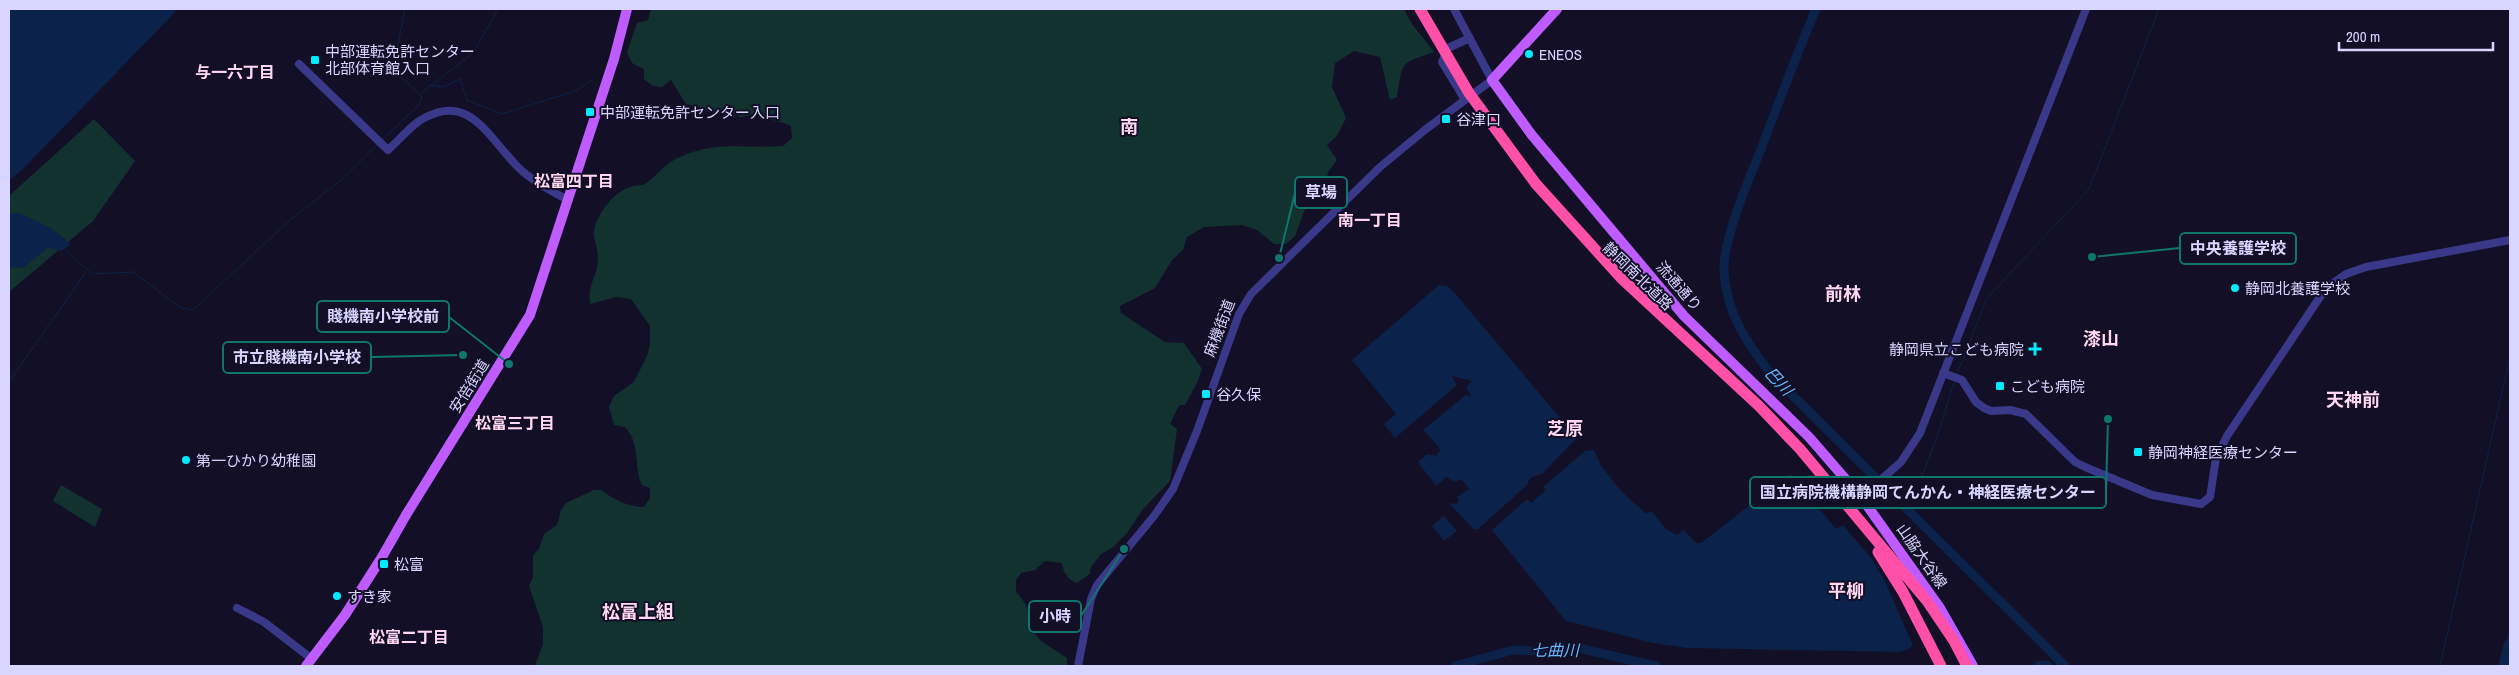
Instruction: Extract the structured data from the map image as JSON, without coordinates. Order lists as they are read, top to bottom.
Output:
{
  "streets": {
    "highway": ["静岡南北道路"],
    "main road": [
      "流通通り",
      "麻機街道",
      "安倍街道",
      "山脇大谷線"
    ]
  },
  "crossings": [
    ["流通通り", "麻機街道"],
    ["流通通り", "山脇大谷線"]
  ],
  "districts": [
    "与一六丁目",
    "南",
    "松富四丁目",
    "南一丁目",
    "前林",
    "漆山",
    "天神前",
    "松富三丁目",
    "芝原",
    "平柳",
    "松富上組",
    "松富二丁目"
  ],
  "water": ["巴川", "七曲川"],
  "places": {
    "other": [
      "ENEOS",
      "中央養護学校",
      "草場",
      "静岡北養護学校",
      "市立賤機南小学校",
      "賤機南小学校前",
      "国立病院機構静岡てんかん・神経医療センター",
      "第一ひかり幼稚園",
      "小時",
      "すき家"
    ],
    "transit": [
      "中部運転免許センター 北部体育館入口",
      "中部運転免許センター入口",
      "谷津口",
      "こども病院",
      "谷久保",
      "静岡神経医療センター",
      "松富"
    ],
    "health": ["静岡県立こども病院"]
  },
  "scale_bar": "200 m"
}
